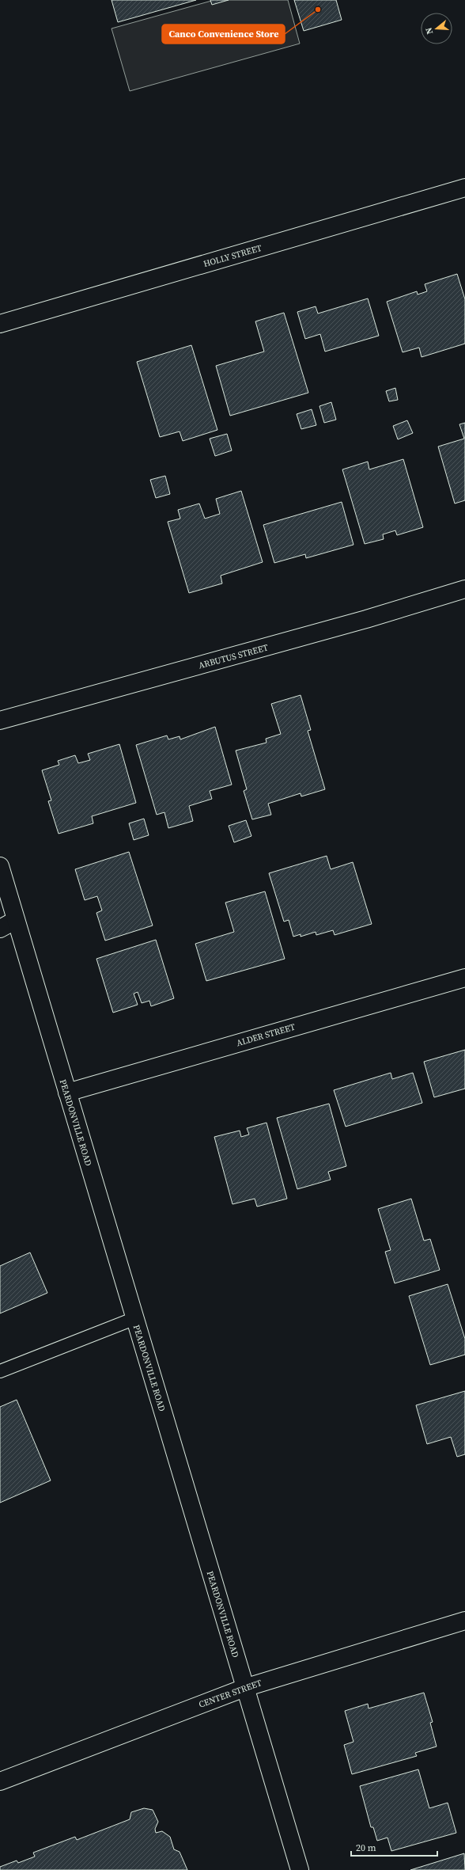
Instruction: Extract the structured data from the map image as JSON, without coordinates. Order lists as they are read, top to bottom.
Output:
{
  "streets": {
    "street": [
      "HOLLY STREET",
      "ARBUTUS STREET",
      "ALDER STREET",
      "PEARDONVILLE ROAD",
      "CENTER STREET"
    ]
  },
  "crossings": [
    ["ALDER STREET", "PEARDONVILLE ROAD"],
    ["PEARDONVILLE ROAD", "CENTER STREET"]
  ],
  "places": ["Canco Convenience Store"],
  "scale_bar": "20 m",
  "north": "left"
}
